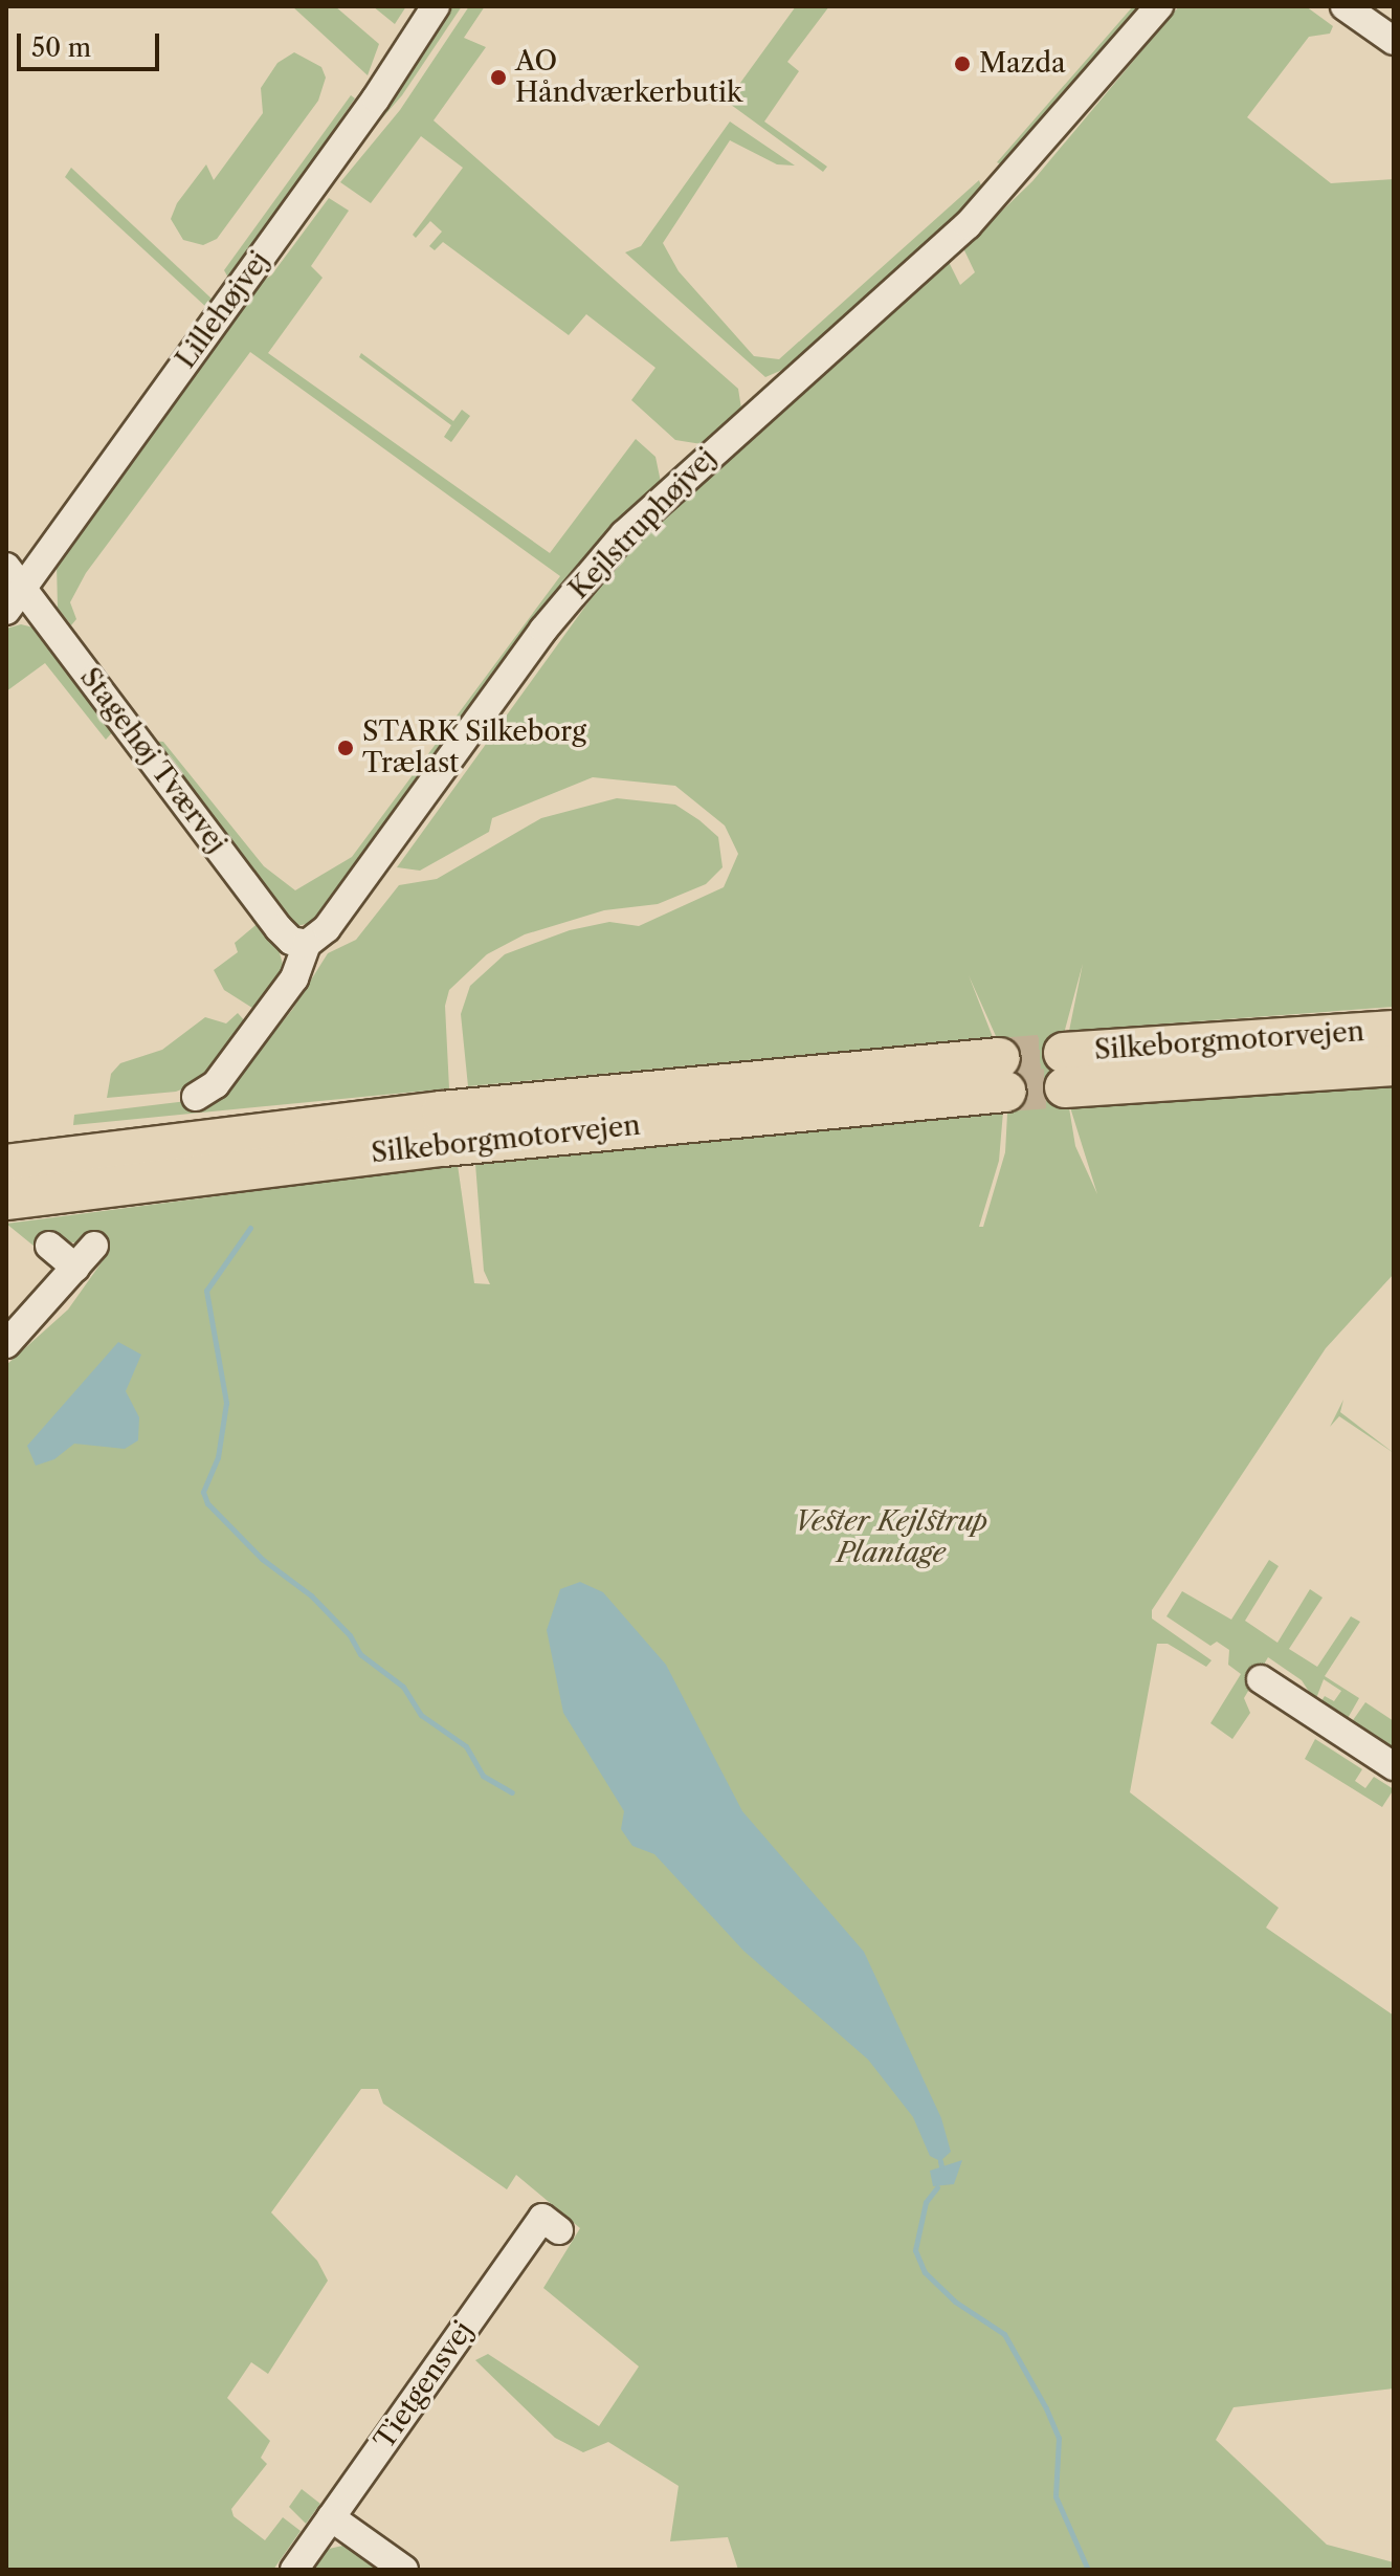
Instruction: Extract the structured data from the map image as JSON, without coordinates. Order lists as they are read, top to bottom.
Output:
{
  "streets": {
    "highway": ["Silkeborgmotorvejen"],
    "street": [
      "Lillehøjvej",
      "Kejlstruphøjvej",
      "Stagehøj Tværvej",
      "Tietgensvej"
    ]
  },
  "crossings": [
    ["Lillehøjvej", "Stagehøj Tværvej"],
    ["Kejlstruphøjvej", "Stagehøj Tværvej"]
  ],
  "parks": ["Vester Kejlstrup Plantage"],
  "places": ["Mazda", "AO Håndværkerbutik", "STARK Silkeborg Trælast"],
  "scale_bar": "50 m"
}
